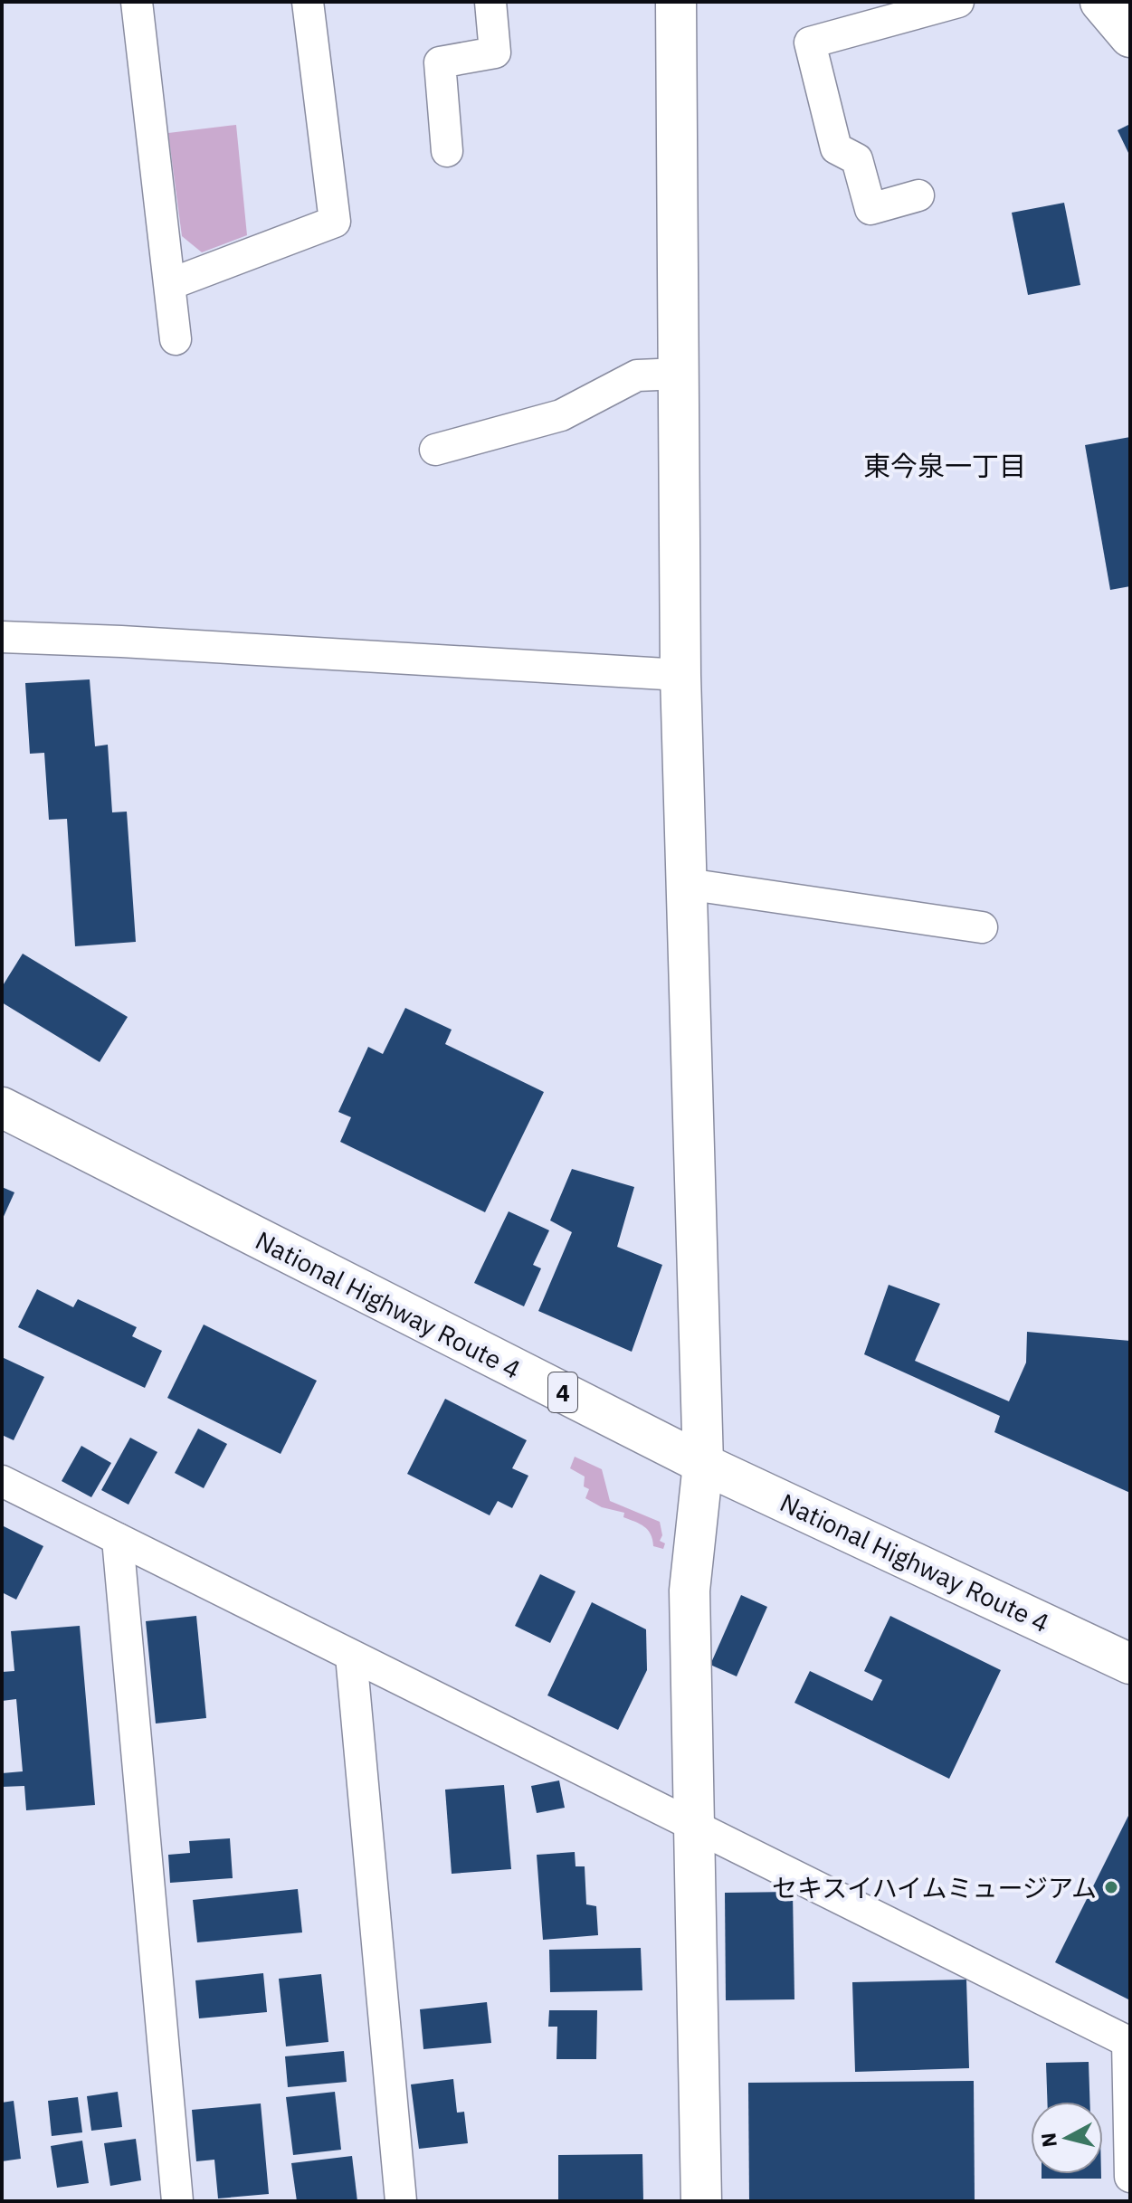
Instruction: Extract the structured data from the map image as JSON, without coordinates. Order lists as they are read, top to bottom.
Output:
{
  "streets": {
    "main road": ["National Highway Route 4", "4"]
  },
  "districts": ["東今泉一丁目"],
  "places": ["セキスイハイムミュージアム"],
  "north": "left"
}
